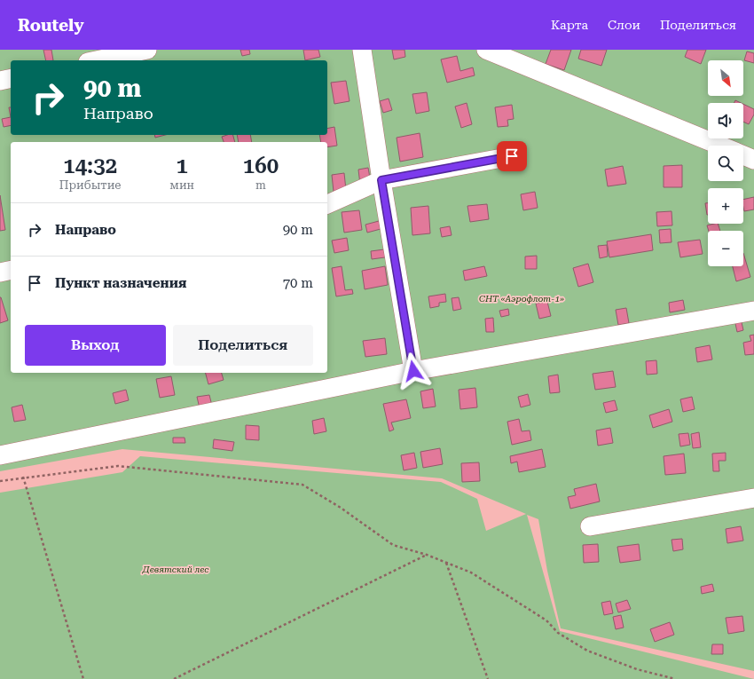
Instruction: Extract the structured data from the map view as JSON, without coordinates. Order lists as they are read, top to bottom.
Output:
{
  "parks": ["СНТ «Аэрофлот-1»", "Девятский лес"],
  "north": "bottom right",
  "page": {
    "header": "Routely",
    "nav": ["Карта", "Слои", "Поделиться"],
    "map_buttons": ["+", "−"],
    "turn": ["90 m", "Направо"],
    "eta": [
      "14:32",
      "Прибытие",
      "1",
      "мин",
      "160",
      "m"
    ],
    "list": [
      {
        "name": "Направо",
        "value": "90 m"
      },
      {
        "name": "Пункт назначения",
        "value": "70 m"
      }
    ],
    "buttons": ["Выход", "Поделиться"]
  }
}
